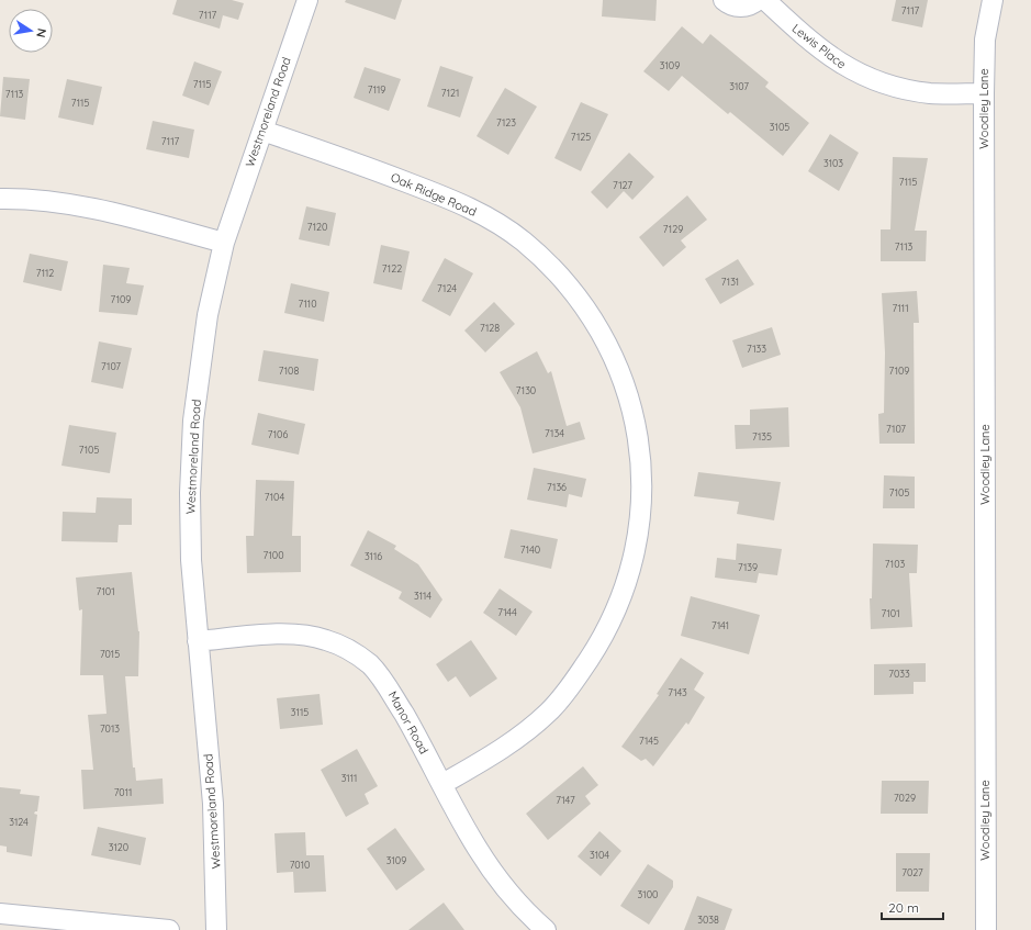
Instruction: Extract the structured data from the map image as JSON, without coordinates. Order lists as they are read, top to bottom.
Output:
{
  "streets": {
    "street": [
      "Lewis Place",
      "Woodley Lane",
      "Westmoreland Road",
      "Oak Ridge Road",
      "Manor Road"
    ]
  },
  "crossings": [
    ["Lewis Place", "Woodley Lane"],
    ["Westmoreland Road", "Oak Ridge Road"],
    ["Westmoreland Road", "Manor Road"],
    ["Oak Ridge Road", "Manor Road"]
  ],
  "house_numbers": [
    "7117",
    "7117",
    "3109",
    "7115",
    "3107",
    "7119",
    "7121",
    "7113",
    "7115",
    "7123",
    "3105",
    "7125",
    "7117",
    "3103",
    "7115",
    "7127",
    "7120",
    "7129",
    "7113",
    "7122",
    "7112",
    "7131",
    "7124",
    "7109",
    "7110",
    "7111",
    "7128",
    "7133",
    "7107",
    "7108",
    "7109",
    "7130",
    "7107",
    "7134",
    "7106",
    "7135",
    "7105",
    "7136",
    "7105",
    "7104",
    "7140",
    "7100",
    "3116",
    "7103",
    "7139",
    "7101",
    "3114",
    "7144",
    "7101",
    "7141",
    "7015",
    "7033",
    "7143",
    "3115",
    "7013",
    "7145",
    "3111",
    "7011",
    "7029",
    "7147",
    "3124",
    "3120",
    "3104",
    "3109",
    "7010",
    "7027",
    "3100",
    "3038"
  ],
  "scale_bar": "20 m",
  "north": "right"
}
